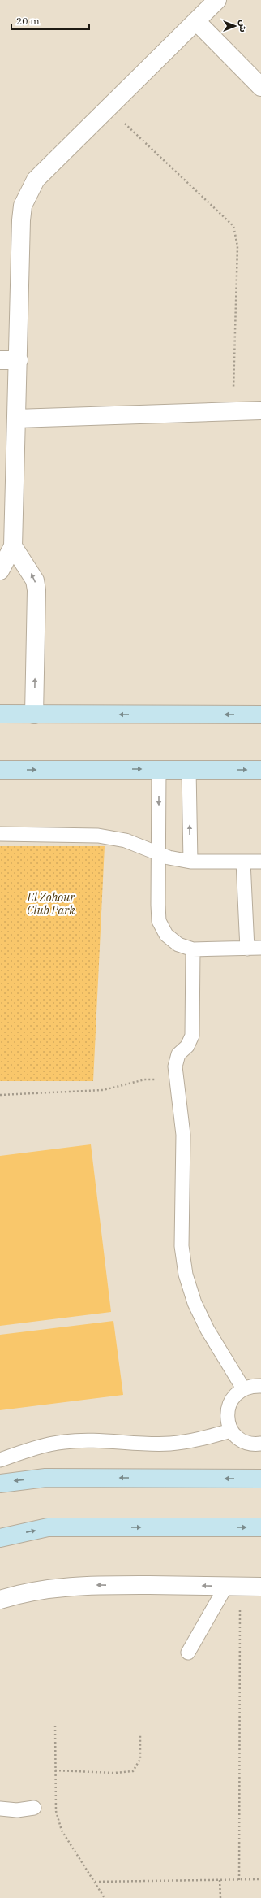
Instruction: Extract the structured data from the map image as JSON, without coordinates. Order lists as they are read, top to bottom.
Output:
{
  "parks": ["El Zohour Club Park"],
  "scale_bar": "20 m",
  "north": "right"
}
